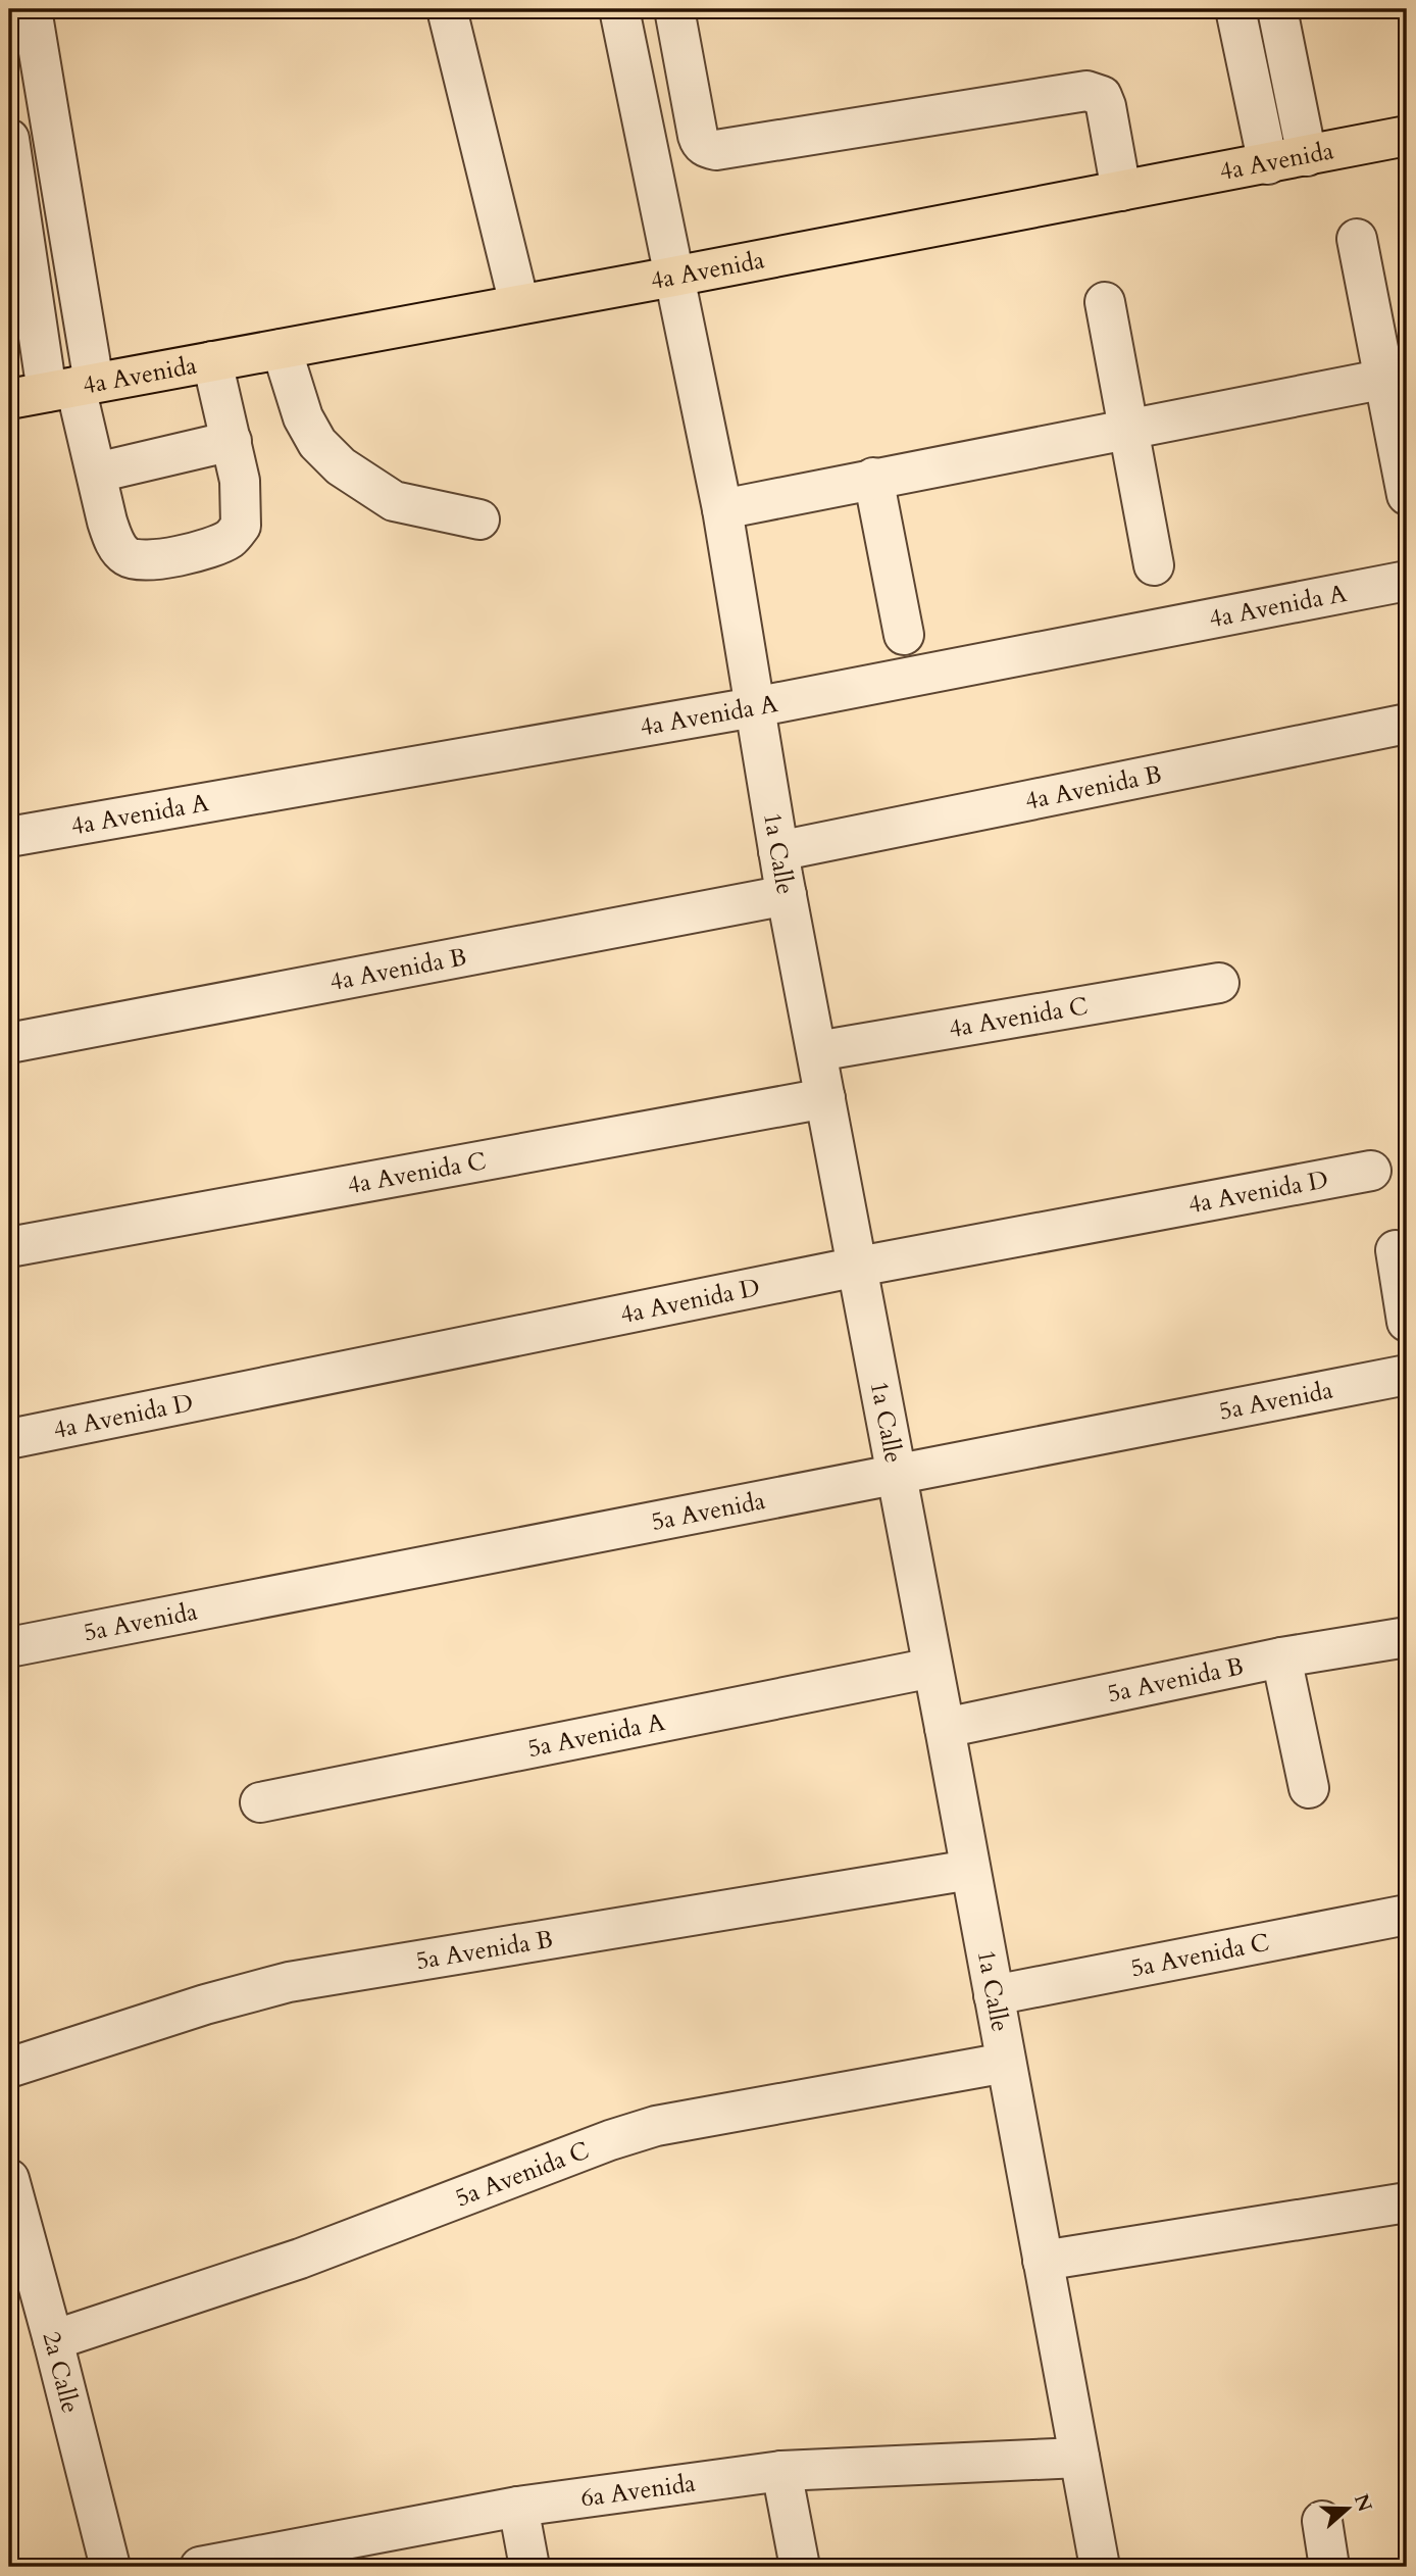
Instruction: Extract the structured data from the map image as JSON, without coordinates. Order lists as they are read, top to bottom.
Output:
{
  "streets": {
    "main road": ["4a Avenida"],
    "street": [
      "4a Avenida A",
      "4a Avenida B",
      "1a Calle",
      "4a Avenida C",
      "4a Avenida D",
      "5a Avenida",
      "5a Avenida B",
      "5a Avenida A",
      "5a Avenida C",
      "2a Calle",
      "6a Avenida"
    ]
  },
  "crossings": [
    ["4a Avenida", "1a Calle"],
    ["4a Avenida A", "1a Calle"],
    ["4a Avenida B", "1a Calle"],
    ["1a Calle", "4a Avenida C"],
    ["1a Calle", "4a Avenida D"],
    ["1a Calle", "5a Avenida"],
    ["1a Calle", "5a Avenida B"],
    ["1a Calle", "5a Avenida A"],
    ["1a Calle", "5a Avenida C"],
    ["1a Calle", "6a Avenida"],
    ["5a Avenida C", "2a Calle"]
  ],
  "north": "right"
}
